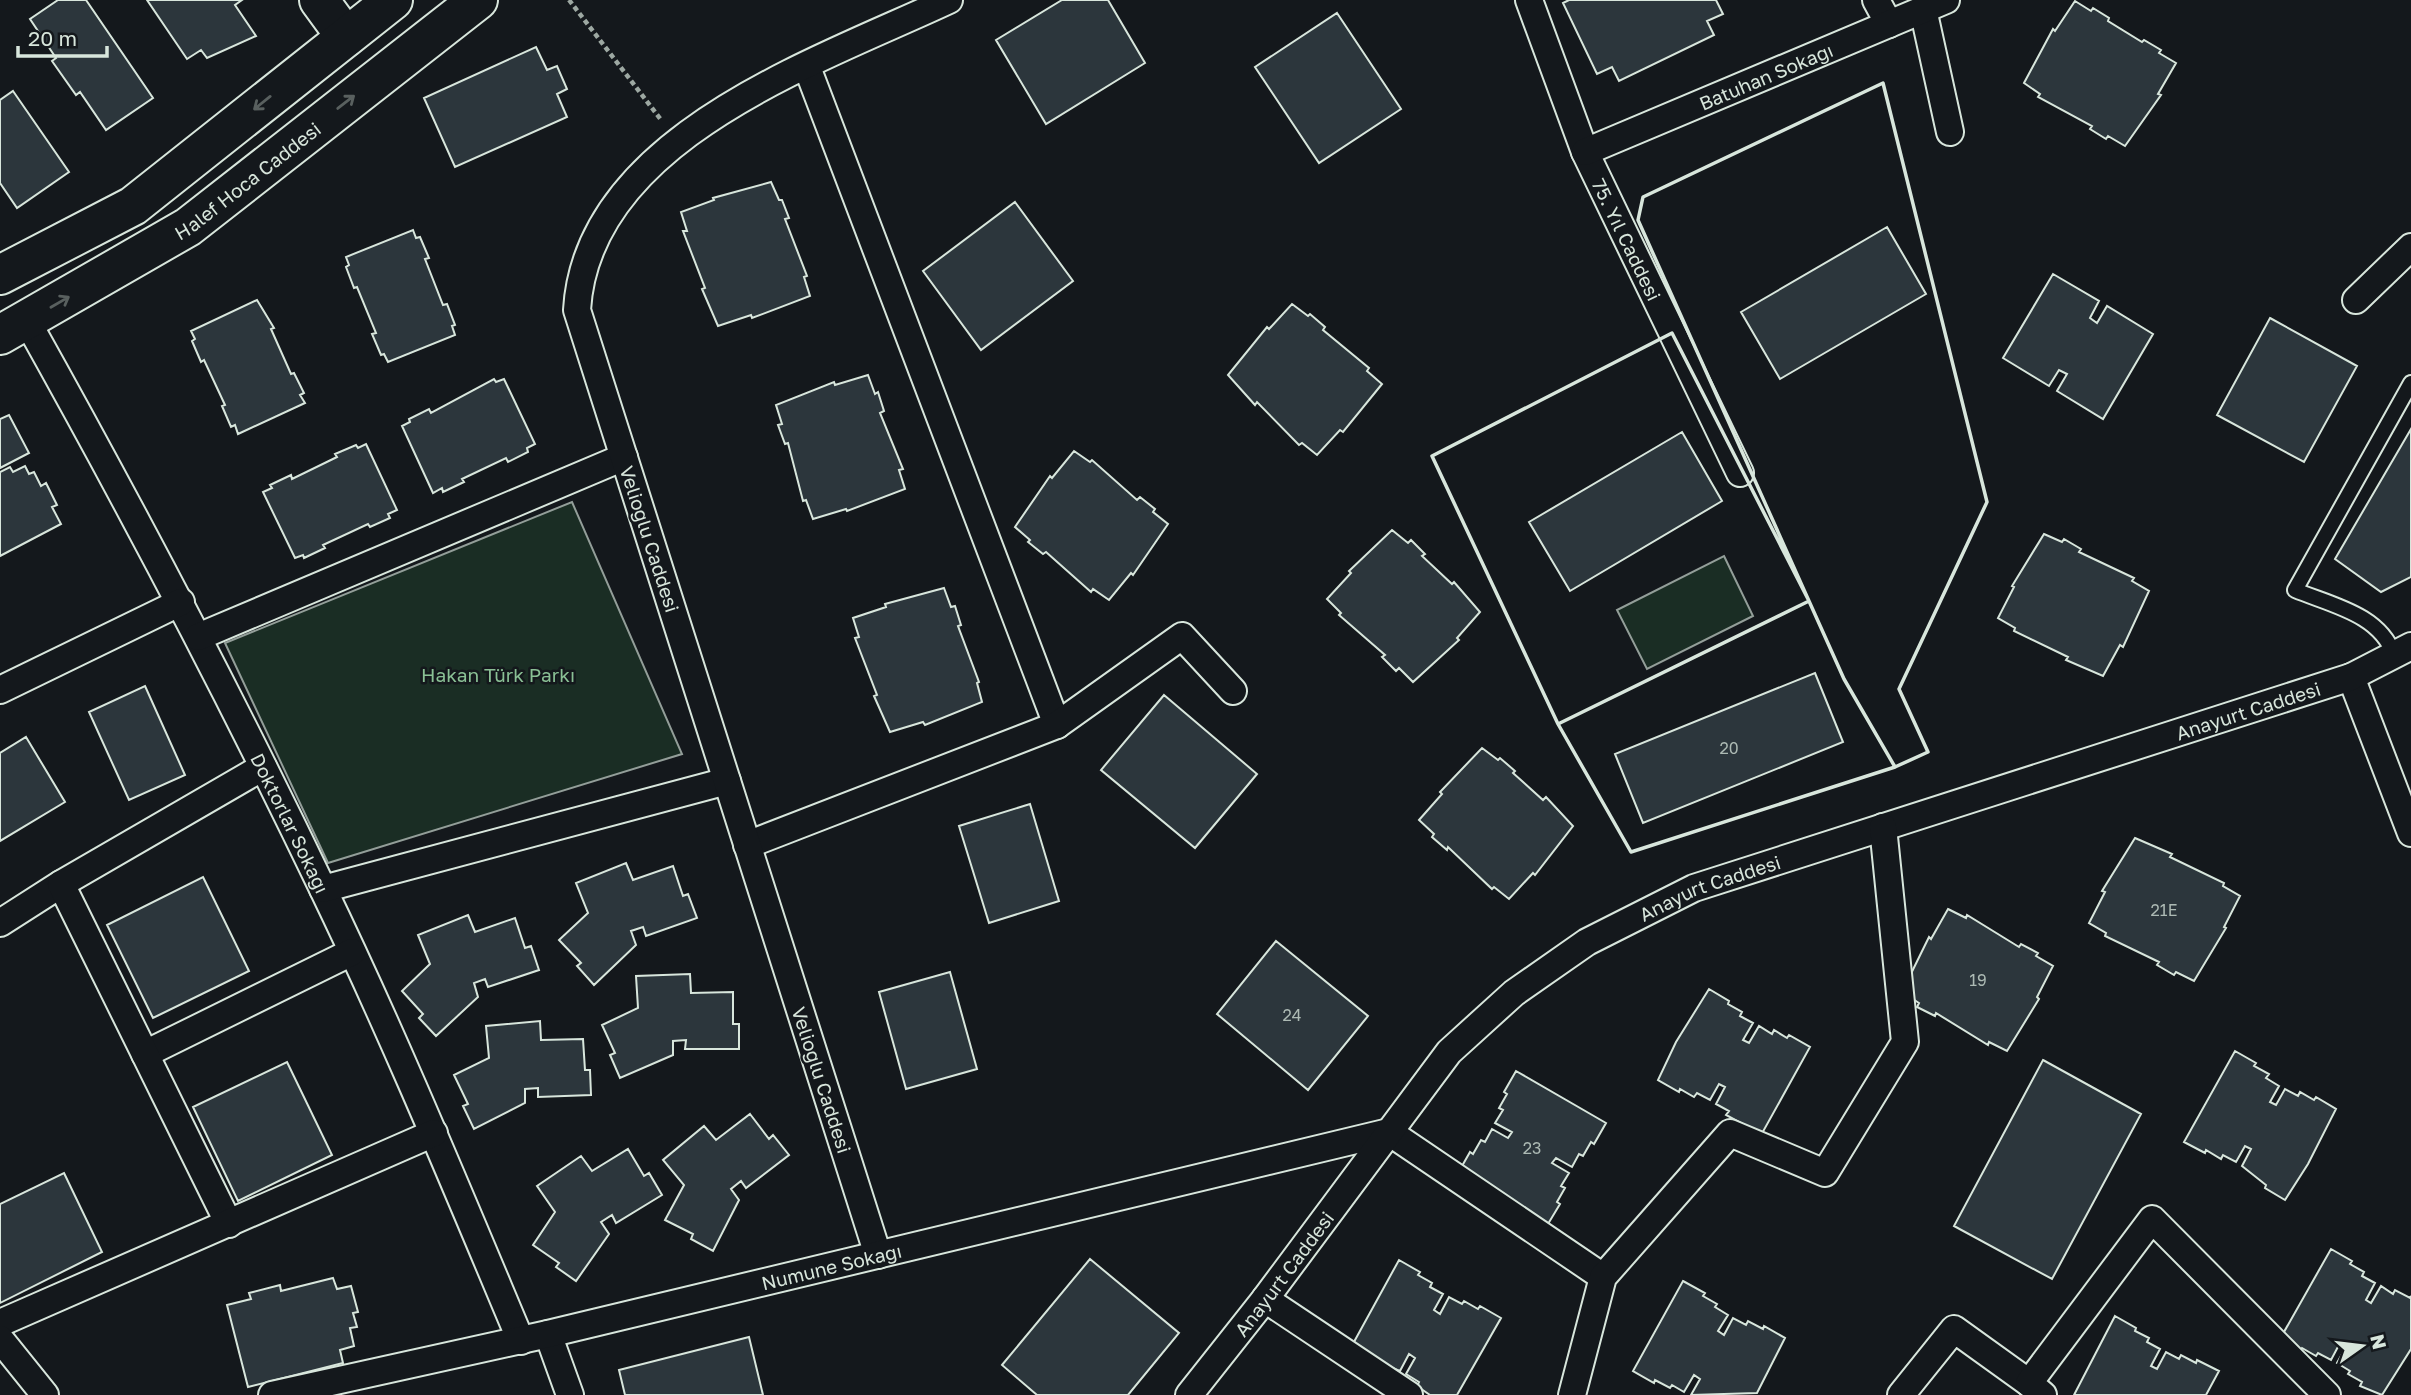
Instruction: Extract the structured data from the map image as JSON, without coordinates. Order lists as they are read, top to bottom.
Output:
{
  "streets": {
    "main road": ["Halef Hoca Caddesi"],
    "street": [
      "Batuhan Sokağı",
      "75. Yıl Caddesi",
      "Velioğlu Caddesi",
      "Anayurt Caddesi",
      "Doktorlar Sokağı",
      "Numune Sokağı"
    ]
  },
  "crossings": [
    ["Batuhan Sokağı", "75. Yıl Caddesi"],
    ["Halef Hoca Caddesi", "Doktorlar Sokağı"],
    ["Velioğlu Caddesi", "Numune Sokağı"],
    ["Anayurt Caddesi", "Numune Sokağı"],
    ["Doktorlar Sokağı", "Numune Sokağı"]
  ],
  "parks": ["Hakan Türk Parkı"],
  "house_numbers": [
    "20",
    "21E",
    "19",
    "24",
    "23"
  ],
  "scale_bar": "20 m",
  "north": "right"
}
